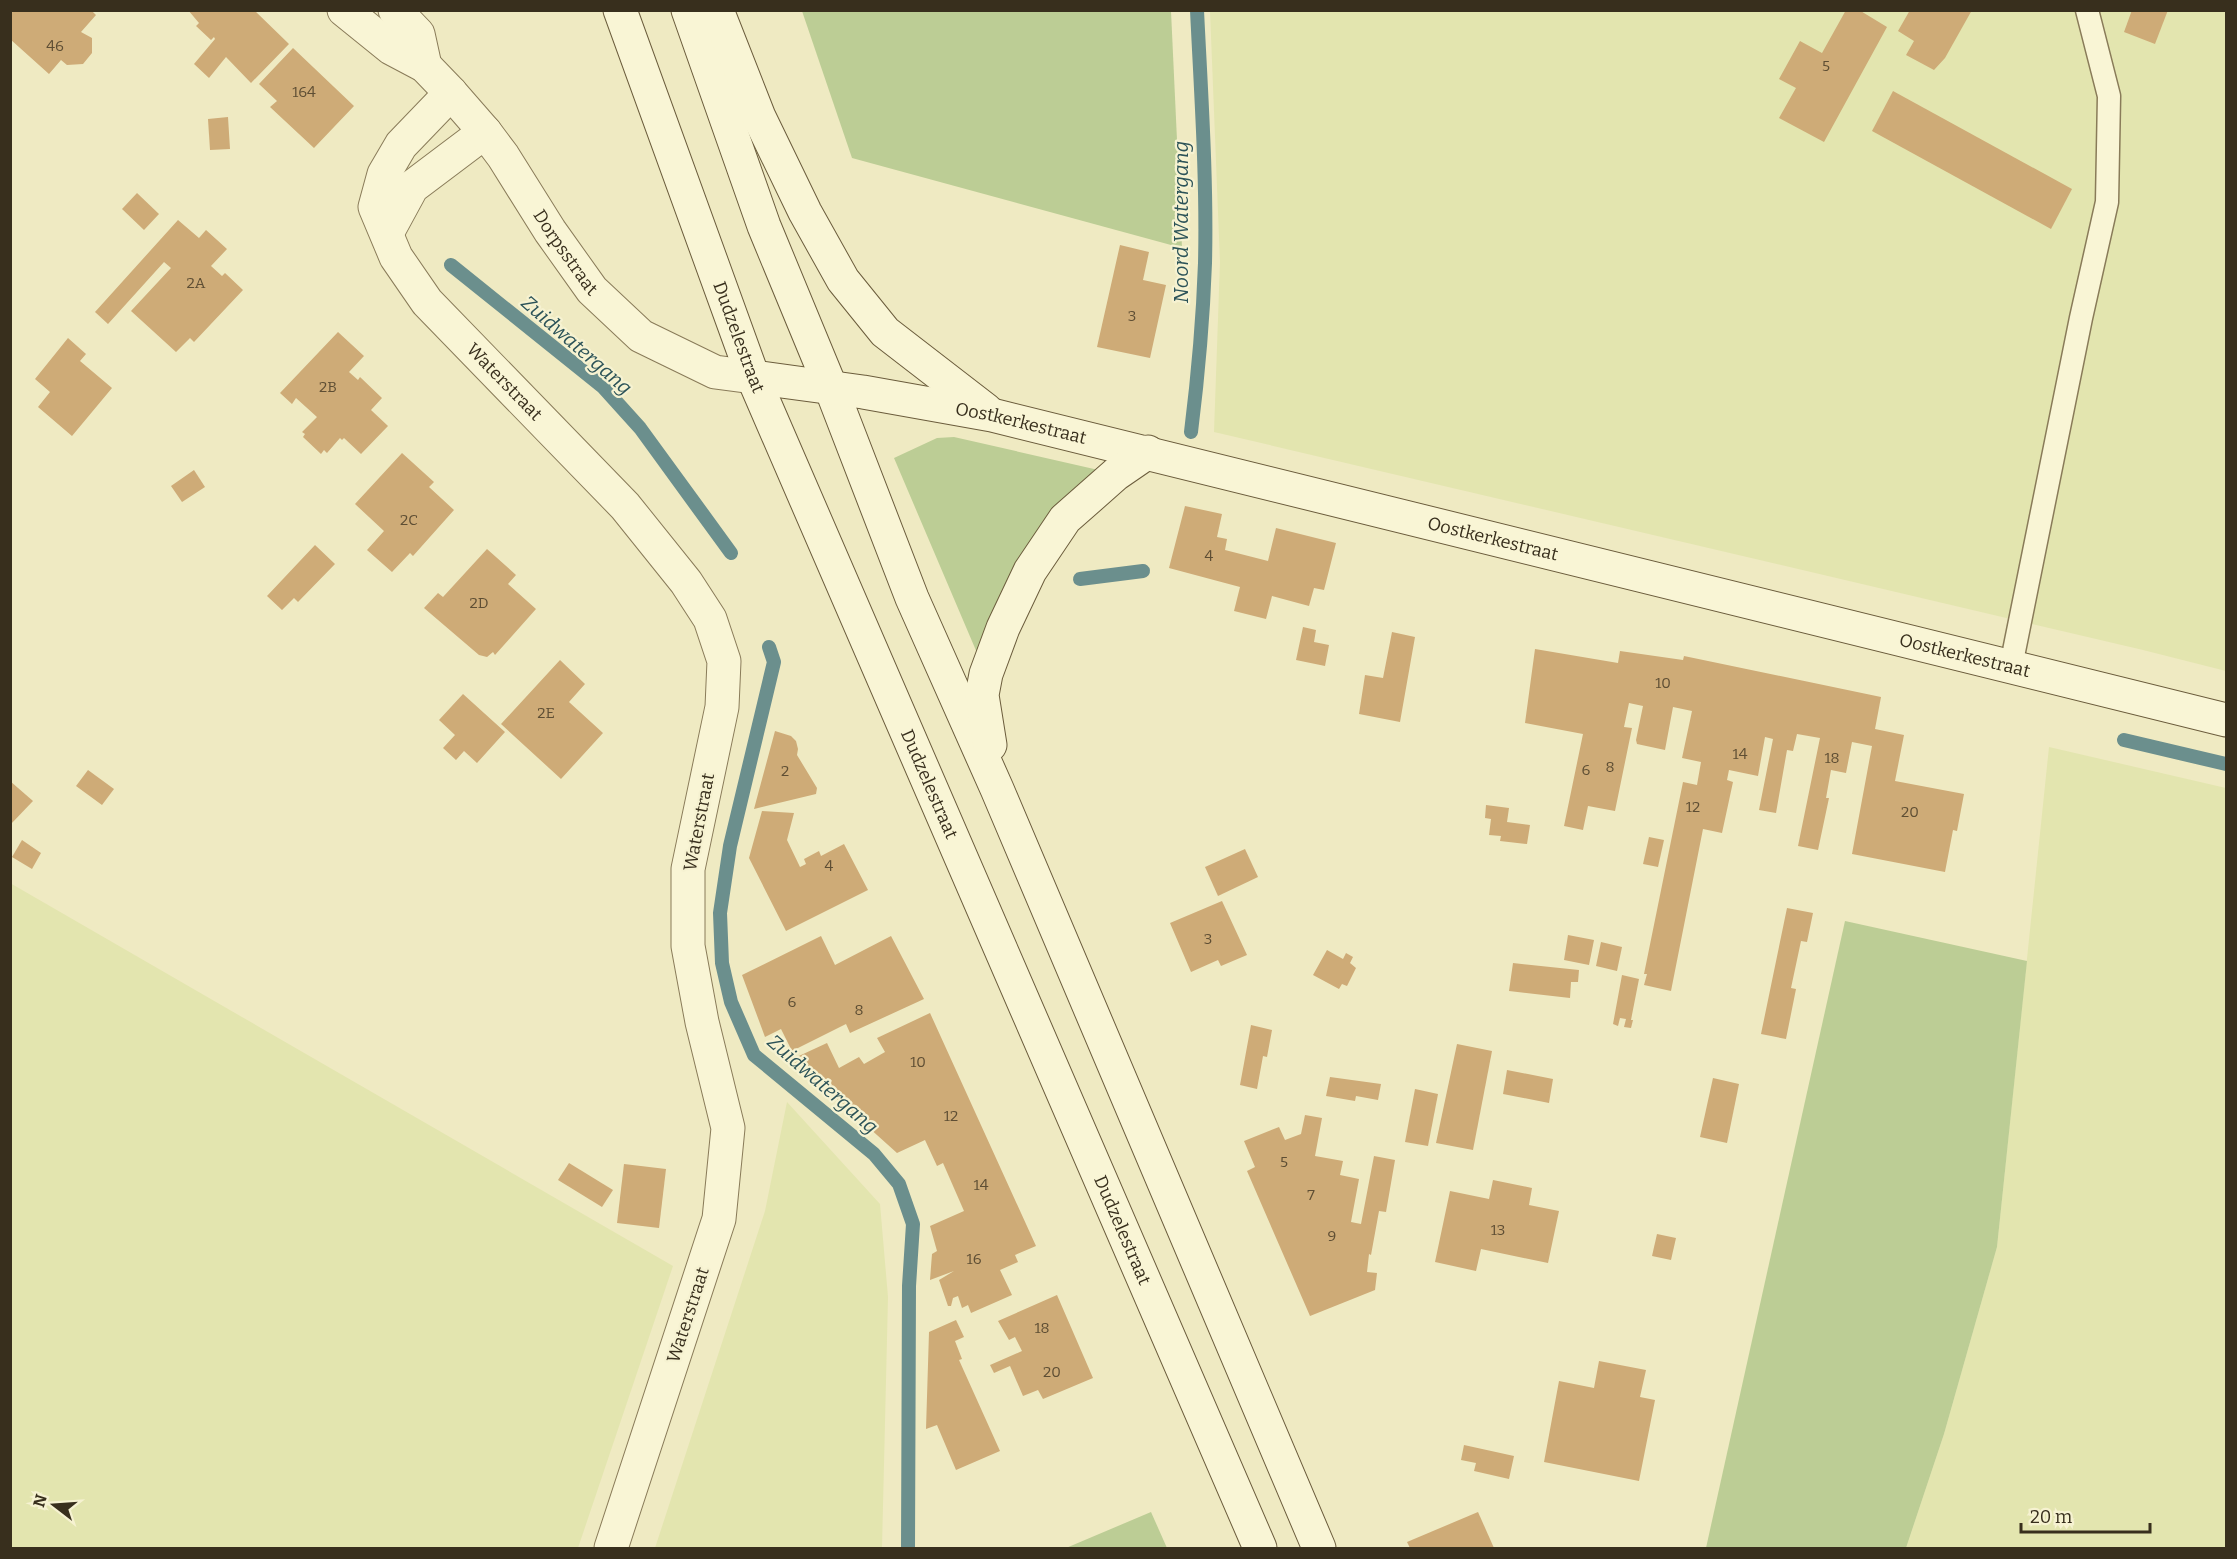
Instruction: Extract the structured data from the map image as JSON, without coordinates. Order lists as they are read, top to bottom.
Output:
{
  "streets": {
    "main road": [
      "Dorpsstraat",
      "Dudzelestraat",
      "Waterstraat",
      "Oostkerkestraat"
    ]
  },
  "crossings": [
    ["Dorpsstraat", "Dudzelestraat"],
    ["Dorpsstraat", "Waterstraat"],
    ["Dorpsstraat", "Oostkerkestraat"],
    ["Dudzelestraat", "Oostkerkestraat"]
  ],
  "water": ["Noord Watergang", "Zuidwatergang"],
  "house_numbers": [
    "46",
    "5",
    "164",
    "2A",
    "3",
    "2B",
    "2C",
    "4",
    "2D",
    "10",
    "2E",
    "14",
    "18",
    "8",
    "6",
    "2",
    "12",
    "20",
    "4",
    "3",
    "6",
    "8",
    "10",
    "12",
    "5",
    "14",
    "7",
    "13",
    "9",
    "16",
    "18",
    "20"
  ],
  "scale_bar": "20 m",
  "north": "left"
}
